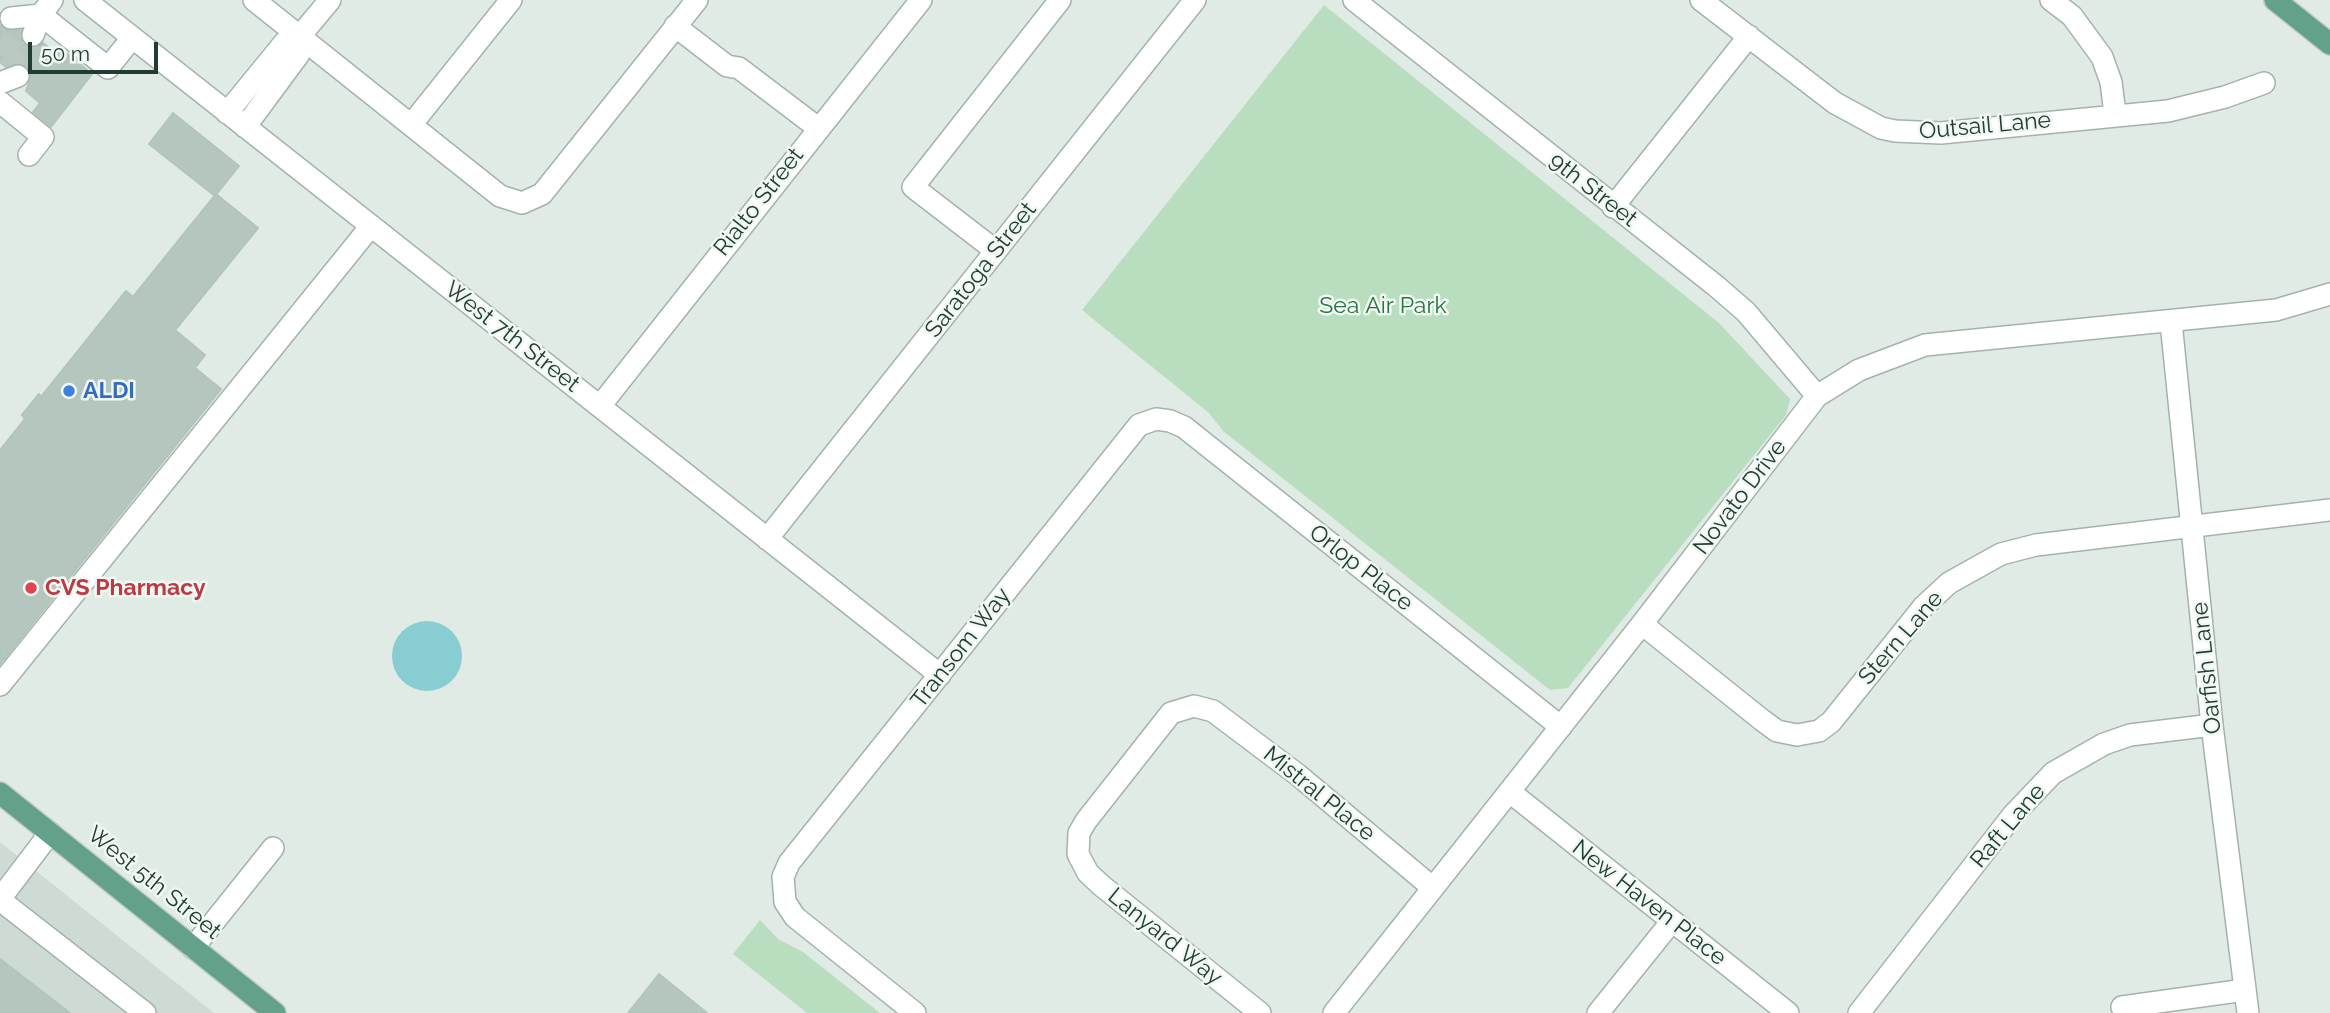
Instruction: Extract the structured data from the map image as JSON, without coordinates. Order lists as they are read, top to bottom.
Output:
{
  "streets": {
    "main road": ["West 5th Street"],
    "street": [
      "Outsail Lane",
      "9th Street",
      "Rialto Street",
      "Saratoga Street",
      "West 7th Street",
      "Novato Drive",
      "Orlop Place",
      "Stern Lane",
      "Transom Way",
      "Oarfish Lane",
      "Mistral Place",
      "Raft Lane",
      "New Haven Place",
      "Lanyard Way"
    ]
  },
  "crossings": [
    ["9th Street", "Novato Drive"],
    ["Rialto Street", "West 7th Street"],
    ["Saratoga Street", "West 7th Street"],
    ["West 7th Street", "Transom Way"],
    ["Novato Drive", "Orlop Place"],
    ["Novato Drive", "Stern Lane"],
    ["Novato Drive", "Oarfish Lane"],
    ["Novato Drive", "Mistral Place"],
    ["Novato Drive", "New Haven Place"],
    ["Orlop Place", "Transom Way"],
    ["Stern Lane", "Oarfish Lane"],
    ["Oarfish Lane", "Raft Lane"],
    ["Mistral Place", "Lanyard Way"]
  ],
  "parks": ["Sea Air Park"],
  "places": ["ALDI", "CVS Pharmacy"],
  "scale_bar": "50 m"
}
